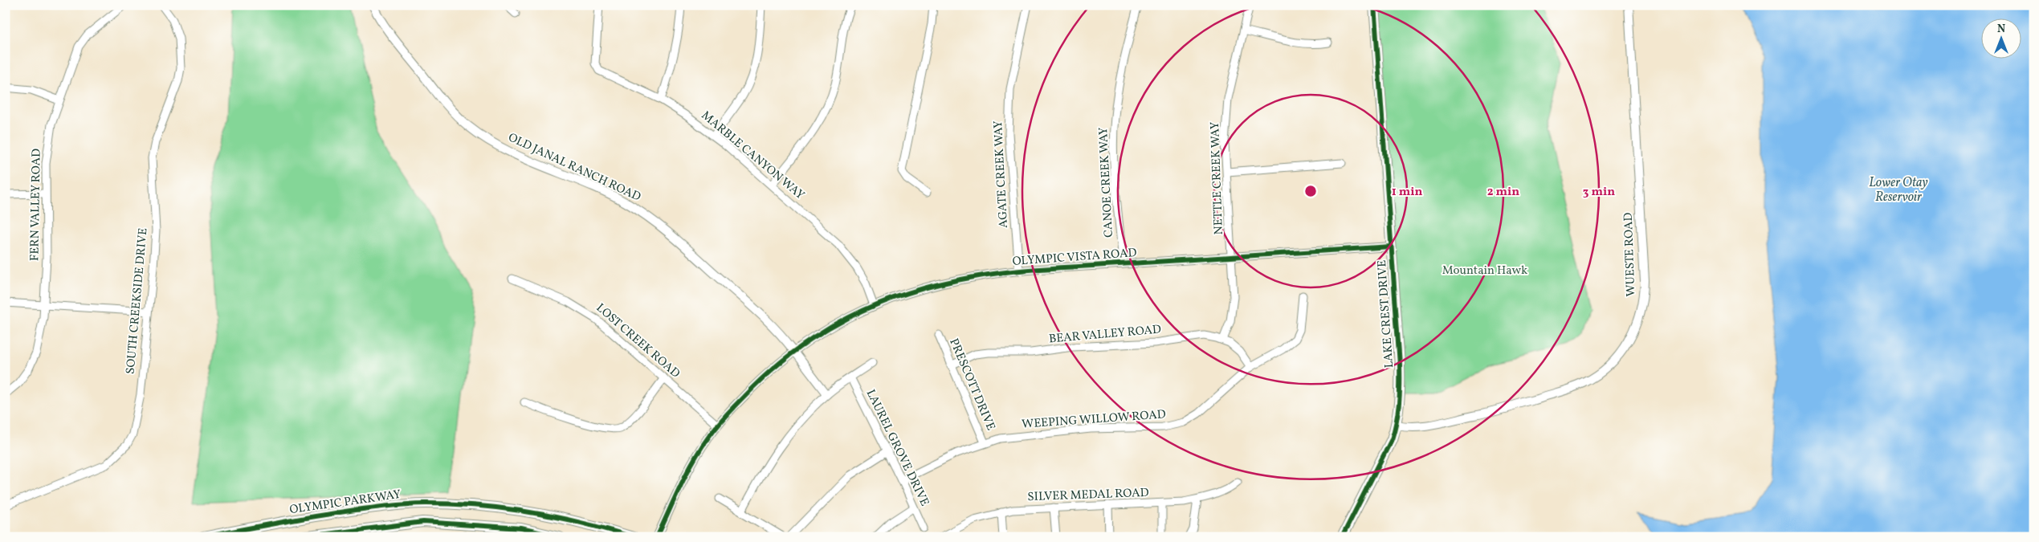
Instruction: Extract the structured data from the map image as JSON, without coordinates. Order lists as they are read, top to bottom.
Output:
{
  "streets": {
    "main road": ["LAKE CREST DRIVE", "OLYMPIC PARKWAY"],
    "street": [
      "MARBLE CANYON WAY",
      "OLD JANAL RANCH ROAD",
      "AGATE CREEK WAY",
      "NETTLE CREEK WAY",
      "CANOE CREEK WAY",
      "FERN VALLEY ROAD",
      "WUESTE ROAD",
      "OLYMPIC VISTA ROAD",
      "SOUTH CREEKSIDE DRIVE",
      "BEAR VALLEY ROAD",
      "LOST CREEK ROAD",
      "PRESCOTT DRIVE",
      "WEEPING WILLOW ROAD",
      "LAUREL GROVE DRIVE",
      "SILVER MEDAL ROAD"
    ]
  },
  "crossings": [
    ["MARBLE CANYON WAY", "OLYMPIC VISTA ROAD"],
    ["OLD JANAL RANCH ROAD", "OLYMPIC VISTA ROAD"],
    ["AGATE CREEK WAY", "OLYMPIC VISTA ROAD"],
    ["NETTLE CREEK WAY", "OLYMPIC VISTA ROAD"],
    ["NETTLE CREEK WAY", "BEAR VALLEY ROAD"],
    ["CANOE CREEK WAY", "OLYMPIC VISTA ROAD"],
    ["WUESTE ROAD", "LAKE CREST DRIVE"],
    ["OLYMPIC VISTA ROAD", "LAKE CREST DRIVE"],
    ["OLYMPIC VISTA ROAD", "LOST CREEK ROAD"],
    ["BEAR VALLEY ROAD", "PRESCOTT DRIVE"],
    ["BEAR VALLEY ROAD", "WEEPING WILLOW ROAD"],
    ["PRESCOTT DRIVE", "WEEPING WILLOW ROAD"],
    ["WEEPING WILLOW ROAD", "LAUREL GROVE DRIVE"]
  ],
  "water": ["Lower Otay Reservoir"],
  "parks": ["Mountain Hawk"],
  "north": "top",
  "rings": ["1 min", "2 min", "3 min"]
}
